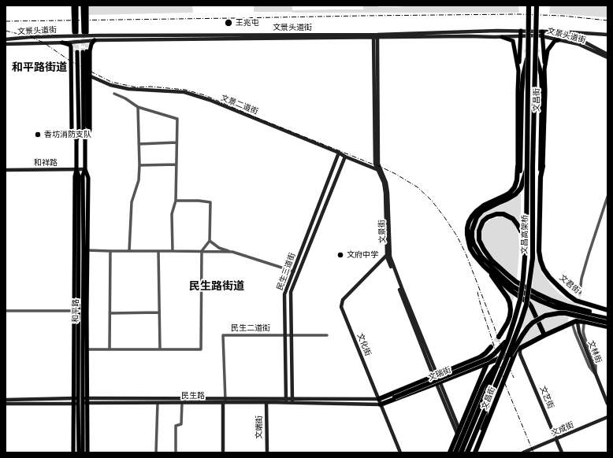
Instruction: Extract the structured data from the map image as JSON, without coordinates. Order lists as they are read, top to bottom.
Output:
{
  "streets": {
    "highway": [
      "文昌街",
      "文昌高架桥",
      "文君街",
      "文瑞街"
    ],
    "main road": [
      "文景头道街",
      "文景二道街",
      "和祥路",
      "文景街",
      "民生三道街",
      "和平路",
      "民生二道街",
      "文化街",
      "文林街",
      "民生路",
      "文艺街",
      "文端街",
      "文成街"
    ]
  },
  "crossings": [
    ["文景头道街", "文昌街"],
    ["文景头道街", "文景街"],
    ["文昌街", "文景街"],
    ["文昌街", "文君街"],
    ["文昌街", "文瑞街"],
    ["文昌街", "文艺街"],
    ["文景二道街", "文景街"],
    ["文景二道街", "民生三道街"],
    ["和祥路", "和平路"],
    ["文景街", "文昌高架桥"],
    ["文景街", "文化街"],
    ["文景街", "文瑞街"],
    ["民生三道街", "民生二道街"],
    ["民生三道街", "民生路"],
    ["和平路", "民生路"],
    ["民生二道街", "民生路"],
    ["文化街", "文瑞街"],
    ["文化街", "民生路"],
    ["文瑞街", "民生路"],
    ["文瑞街", "文艺街"],
    ["民生路", "文端街"],
    ["文艺街", "文成街"]
  ],
  "districts": ["和平路街道", "民生路街道"],
  "places": ["王兆屯", "香坊消防支队", "文府中学"]
}
